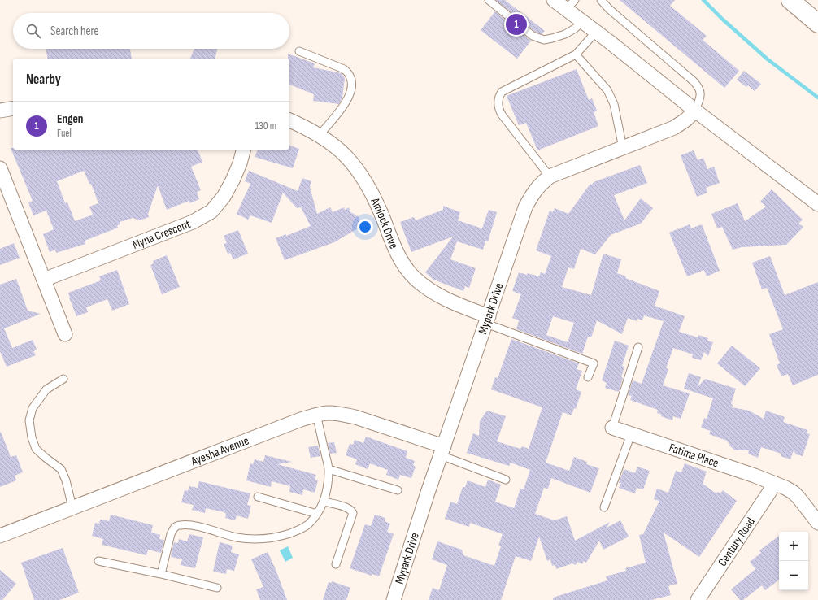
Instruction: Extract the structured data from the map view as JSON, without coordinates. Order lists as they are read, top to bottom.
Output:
{
  "streets": {
    "street": [
      "Amlock Drive",
      "Myna Crescent",
      "Mypark Drive",
      "Ayesha Avenue",
      "Fatima Place",
      "Century Road"
    ]
  },
  "crossings": [
    ["Amlock Drive", "Mypark Drive"],
    ["Mypark Drive", "Ayesha Avenue"],
    ["Fatima Place", "Century Road"]
  ],
  "page": {
    "pins": "1",
    "search": "Search here",
    "heading": "Nearby",
    "list": [
      {
        "mark": "1",
        "name": "Engen",
        "note": "Fuel",
        "value": "130 m"
      }
    ],
    "map_buttons": ["+", "−"]
  }
}
